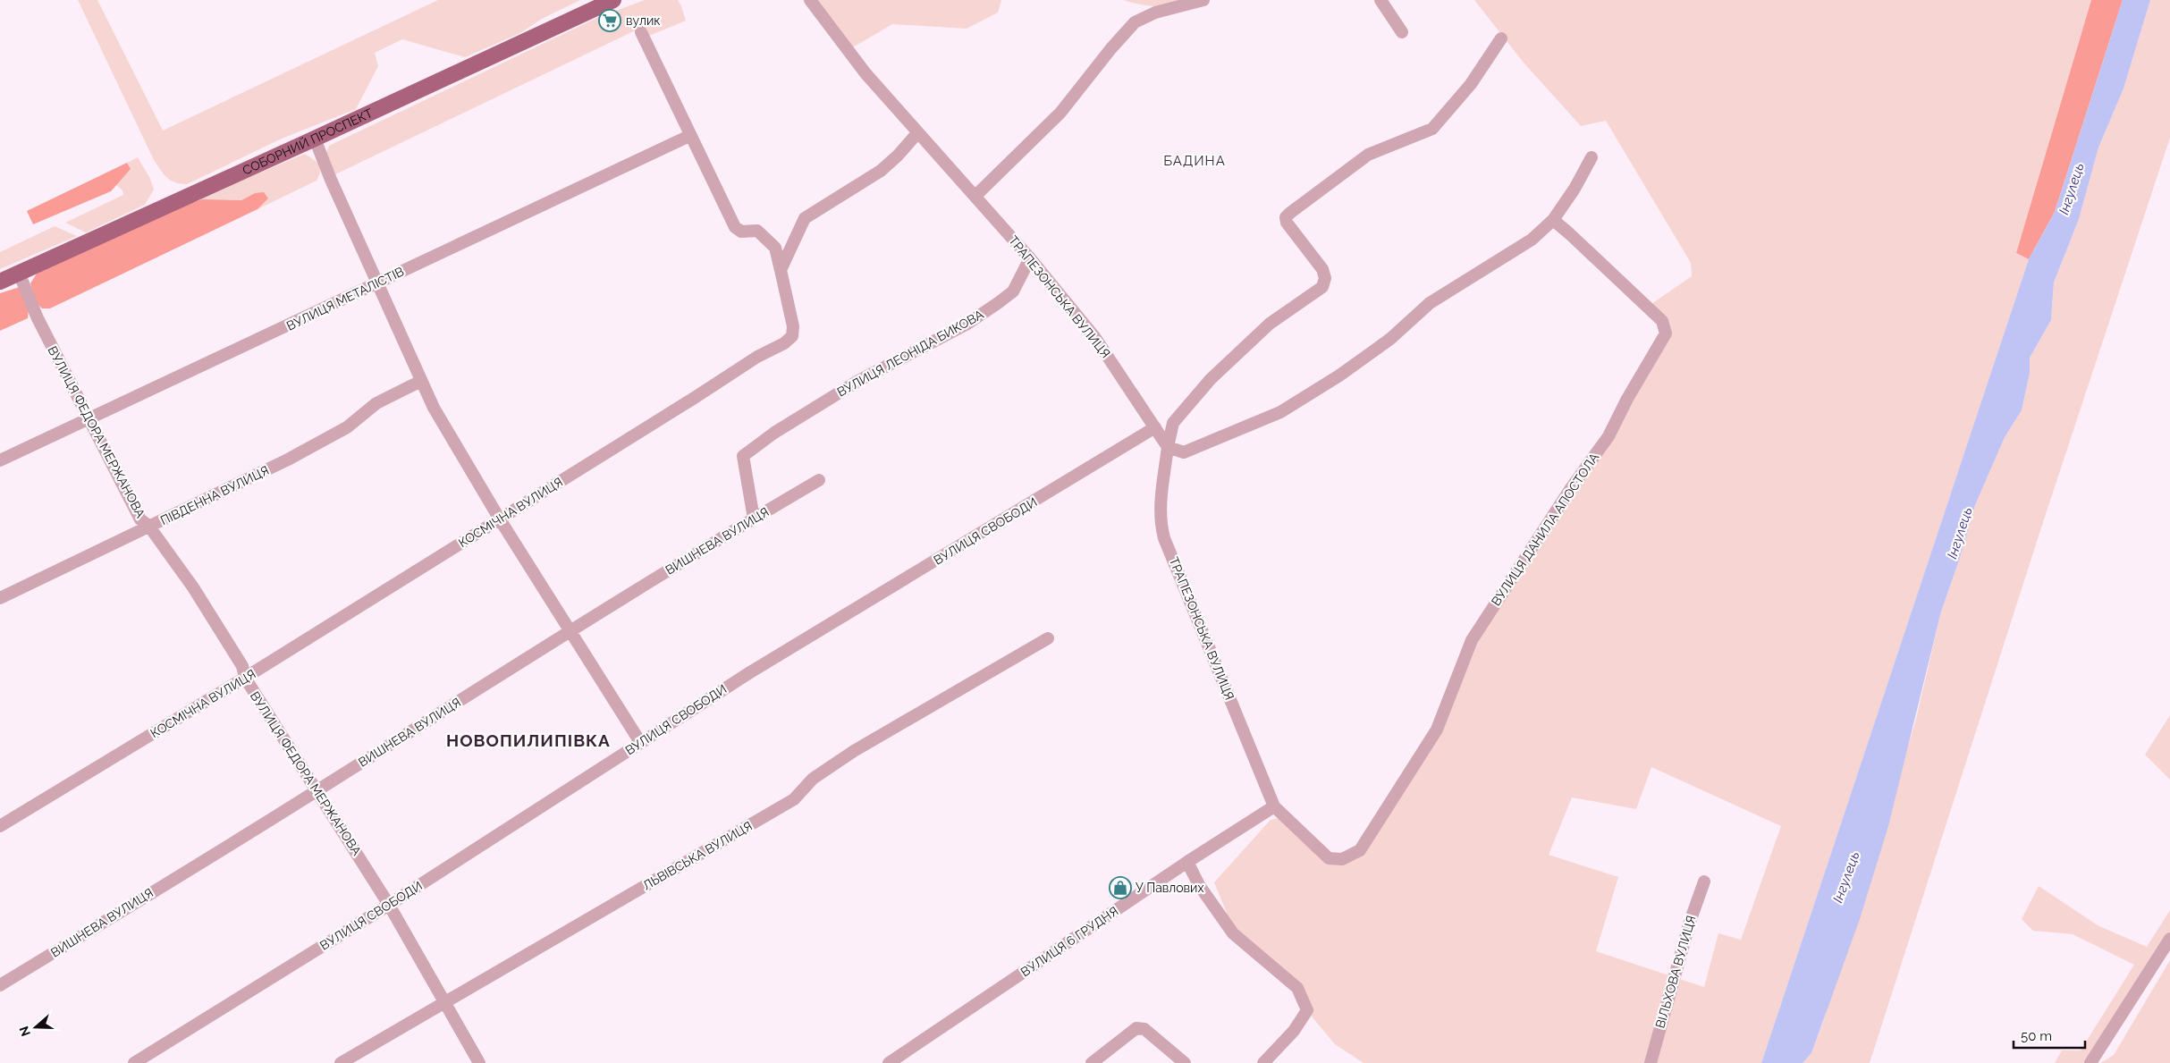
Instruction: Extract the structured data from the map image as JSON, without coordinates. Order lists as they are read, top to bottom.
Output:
{
  "streets": {
    "main road": ["СОБОРНИЙ ПРОСПЕКТ"],
    "street": [
      "ТРАПЕЗОНСЬКА ВУЛИЦЯ",
      "ВУЛИЦЯ МЕТАЛІСТІВ",
      "ВУЛИЦЯ ЛЕОНІДА БИКОВА",
      "ВУЛИЦЯ ФЕДОРА МЕРЖАНОВА",
      "ПІВДЕННА ВУЛИЦЯ",
      "КОСМІЧНА ВУЛИЦЯ",
      "ВУЛИЦЯ ДАНИЛА АПОСТОЛА",
      "ВУЛИЦЯ СВОБОДИ",
      "ВИШНЕВА ВУЛИЦЯ",
      "ЛЬВІВСЬКА ВУЛИЦЯ",
      "ВУЛИЦЯ 6 ГРУДНЯ",
      "ВІЛЬХОВА ВУЛИЦЯ"
    ]
  },
  "crossings": [
    ["СОБОРНИЙ ПРОСПЕКТ", "ВУЛИЦЯ ФЕДОРА МЕРЖАНОВА"],
    ["ТРАПЕЗОНСЬКА ВУЛИЦЯ", "ВУЛИЦЯ ЛЕОНІДА БИКОВА"],
    ["ТРАПЕЗОНСЬКА ВУЛИЦЯ", "ВУЛИЦЯ ДАНИЛА АПОСТОЛА"],
    ["ТРАПЕЗОНСЬКА ВУЛИЦЯ", "ВУЛИЦЯ СВОБОДИ"],
    ["ТРАПЕЗОНСЬКА ВУЛИЦЯ", "ВУЛИЦЯ 6 ГРУДНЯ"],
    ["ВУЛИЦЯ МЕТАЛІСТІВ", "ВУЛИЦЯ ФЕДОРА МЕРЖАНОВА"],
    ["ВУЛИЦЯ ЛЕОНІДА БИКОВА", "ВИШНЕВА ВУЛИЦЯ"],
    ["ВУЛИЦЯ ФЕДОРА МЕРЖАНОВА", "ПІВДЕННА ВУЛИЦЯ"],
    ["ВУЛИЦЯ ФЕДОРА МЕРЖАНОВА", "КОСМІЧНА ВУЛИЦЯ"],
    ["ВУЛИЦЯ ФЕДОРА МЕРЖАНОВА", "ВУЛИЦЯ СВОБОДИ"],
    ["ВУЛИЦЯ ФЕДОРА МЕРЖАНОВА", "ВИШНЕВА ВУЛИЦЯ"],
    ["ВУЛИЦЯ ФЕДОРА МЕРЖАНОВА", "ЛЬВІВСЬКА ВУЛИЦЯ"]
  ],
  "districts": ["БАДИНА", "НОВОПИЛИПІВКА"],
  "water": ["Інгулець"],
  "places": {
    "supermarket": ["вулик"],
    "shop": ["У Павлових"]
  },
  "scale_bar": "50 m",
  "north": "left"
}
